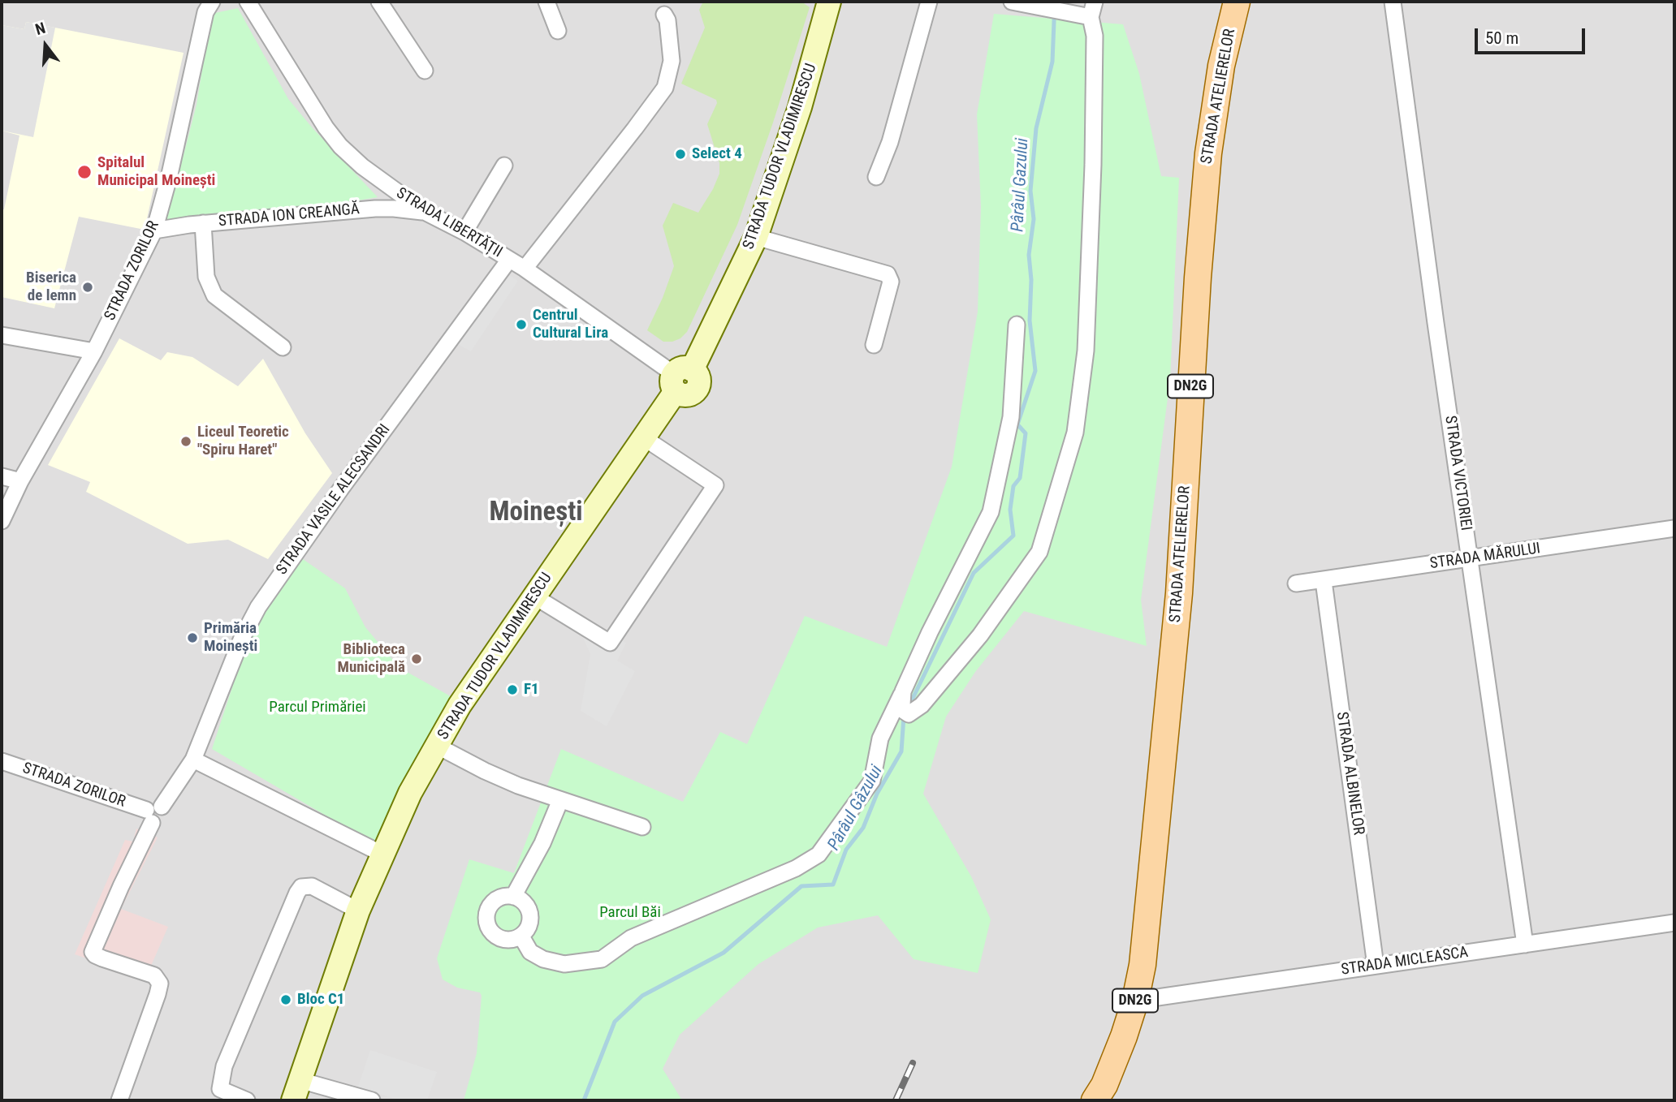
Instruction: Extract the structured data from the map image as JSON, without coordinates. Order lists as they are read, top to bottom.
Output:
{
  "streets": {
    "main road": ["STRADA ATELIERELOR", "DN2G"],
    "street": [
      "STRADA TUDOR VLADIMIRESCU",
      "STRADA ION CREANGĂ",
      "STRADA LIBERTĂȚII",
      "STRADA ZORILOR",
      "STRADA VICTORIEI",
      "STRADA VASILE ALECSANDRI",
      "STRADA MĂRULUI",
      "STRADA ALBINELOR",
      "STRADA MICLEASCA"
    ]
  },
  "crossings": [
    ["STRADA ATELIERELOR", "STRADA MICLEASCA"],
    ["STRADA TUDOR VLADIMIRESCU", "STRADA LIBERTĂȚII"],
    ["STRADA ION CREANGĂ", "STRADA LIBERTĂȚII"],
    ["STRADA ION CREANGĂ", "STRADA ZORILOR"],
    ["STRADA LIBERTĂȚII", "STRADA VASILE ALECSANDRI"],
    ["STRADA ZORILOR", "STRADA VASILE ALECSANDRI"],
    ["STRADA VICTORIEI", "STRADA MĂRULUI"],
    ["STRADA VICTORIEI", "STRADA MICLEASCA"],
    ["STRADA MĂRULUI", "STRADA ALBINELOR"],
    ["STRADA ALBINELOR", "STRADA MICLEASCA"]
  ],
  "districts": ["Moinești"],
  "water": ["Pârâul Gazului", "Pârâul Gâzului"],
  "parks": ["Parcul Primăriei", "Parcul Băi"],
  "places": [
    "Select 4",
    "Spitalul Municipal Moinești",
    "Biserica de lemn",
    "Centrul Cultural Lira",
    "Liceul Teoretic \"Spiru Haret\"",
    "Primăria Moinești",
    "Biblioteca Municipală",
    "F1",
    "Bloc C1"
  ],
  "scale_bar": "50 m",
  "north": "top"
}
